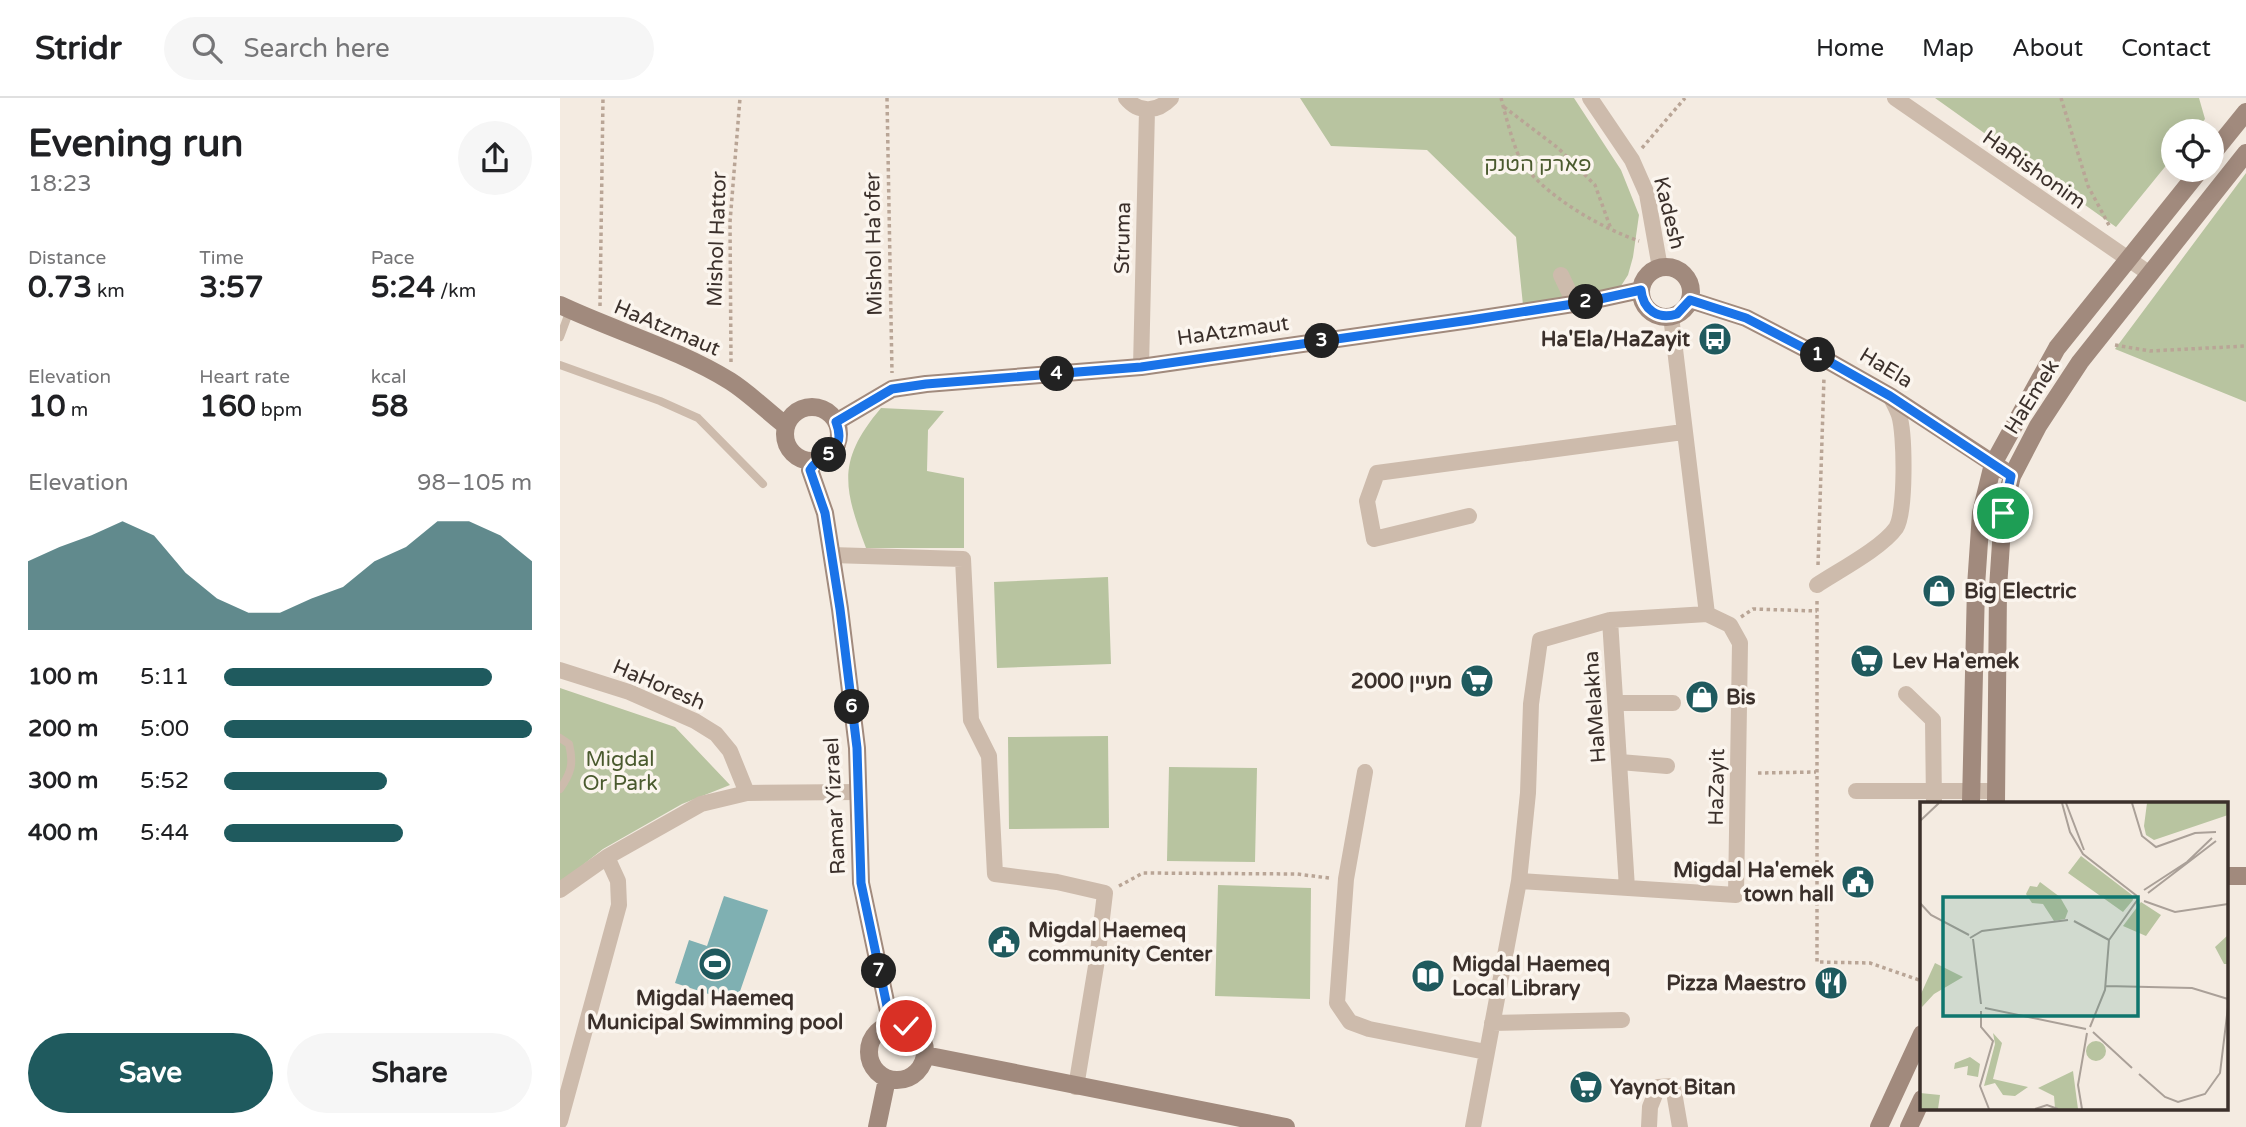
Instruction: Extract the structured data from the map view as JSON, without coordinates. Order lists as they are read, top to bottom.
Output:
{
  "streets": {
    "street": [
      "HaRishonim",
      "Kadesh",
      "Struma",
      "HaAtzmaut",
      "HaEla",
      "HaEmek",
      "HaHoresh",
      "HaMelakha",
      "HaZayit",
      "Ramar Yizrael"
    ],
    "path": ["Mishol Hattor", "Mishol Ha'ofer"]
  },
  "crossings": [
    ["HaRishonim", "HaEmek"],
    ["Kadesh", "HaAtzmaut"],
    ["Kadesh", "HaEla"],
    ["Struma", "HaAtzmaut"],
    ["Mishol Hattor", "HaAtzmaut"],
    ["Mishol Ha'ofer", "HaAtzmaut"],
    ["HaAtzmaut", "HaEla"],
    ["HaAtzmaut", "Ramar Yizrael"],
    ["HaEla", "HaEmek"],
    ["HaMelakha", "HaZayit"]
  ],
  "parks": ["פארק הטנק", "Migdal Or Park"],
  "places": {
    "bus stop": ["Ha'Ela/HaZayit"],
    "shop": ["Big Electric", "Bis"],
    "supermarket": ["Lev Ha'emek", "מעיין 2000", "Yaynot Bitan"],
    "public building": ["Migdal Ha'emek town hall", "Migdal Haemeq community Center"],
    "sports": ["Migdal Haemeq Municipal Swimming pool"],
    "library": ["Migdal Haemeq Local Library"],
    "restaurant": ["Pizza Maestro"]
  },
  "page": {
    "header": "Stridr",
    "search": "Search here",
    "nav": [
      "Home",
      "Map",
      "About",
      "Contact"
    ],
    "heading": ["Evening run", "18:23"],
    "stats": [
      ["Distance", "0.73 km"],
      ["Time", "3:57"],
      ["Pace", "5:24 /km"],
      ["Elevation", "10 m"],
      ["Heart rate", "160 bpm"],
      ["kcal", "58"]
    ],
    "pins": [
      "2",
      "3",
      "1",
      "4",
      "5",
      "6",
      "7"
    ],
    "chart": ["Elevation", "98–105 m"],
    "list": [
      {
        "name": "100 m",
        "note": "5:11"
      },
      {
        "name": "200 m",
        "note": "5:00"
      },
      {
        "name": "300 m",
        "note": "5:52"
      },
      {
        "name": "400 m",
        "note": "5:44"
      }
    ],
    "buttons": ["Save", "Share"]
  }
}
